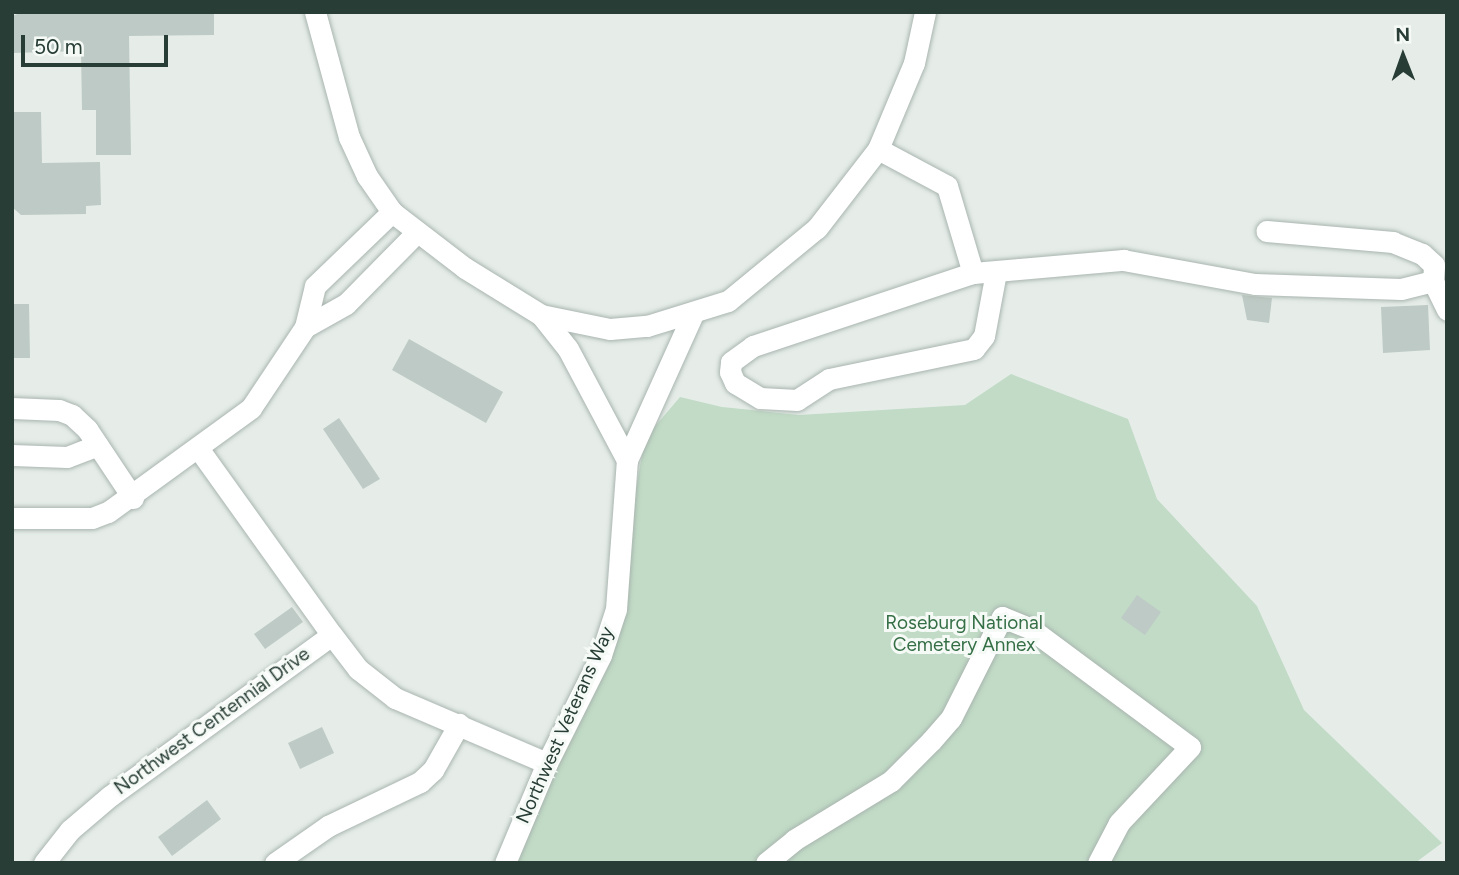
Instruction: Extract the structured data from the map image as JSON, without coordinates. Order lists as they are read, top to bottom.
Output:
{
  "streets": {
    "street": ["Northwest Centennial Drive", "Northwest Veterans Way"]
  },
  "parks": ["Roseburg National Cemetery Annex"],
  "scale_bar": "50 m",
  "north": "top"
}
